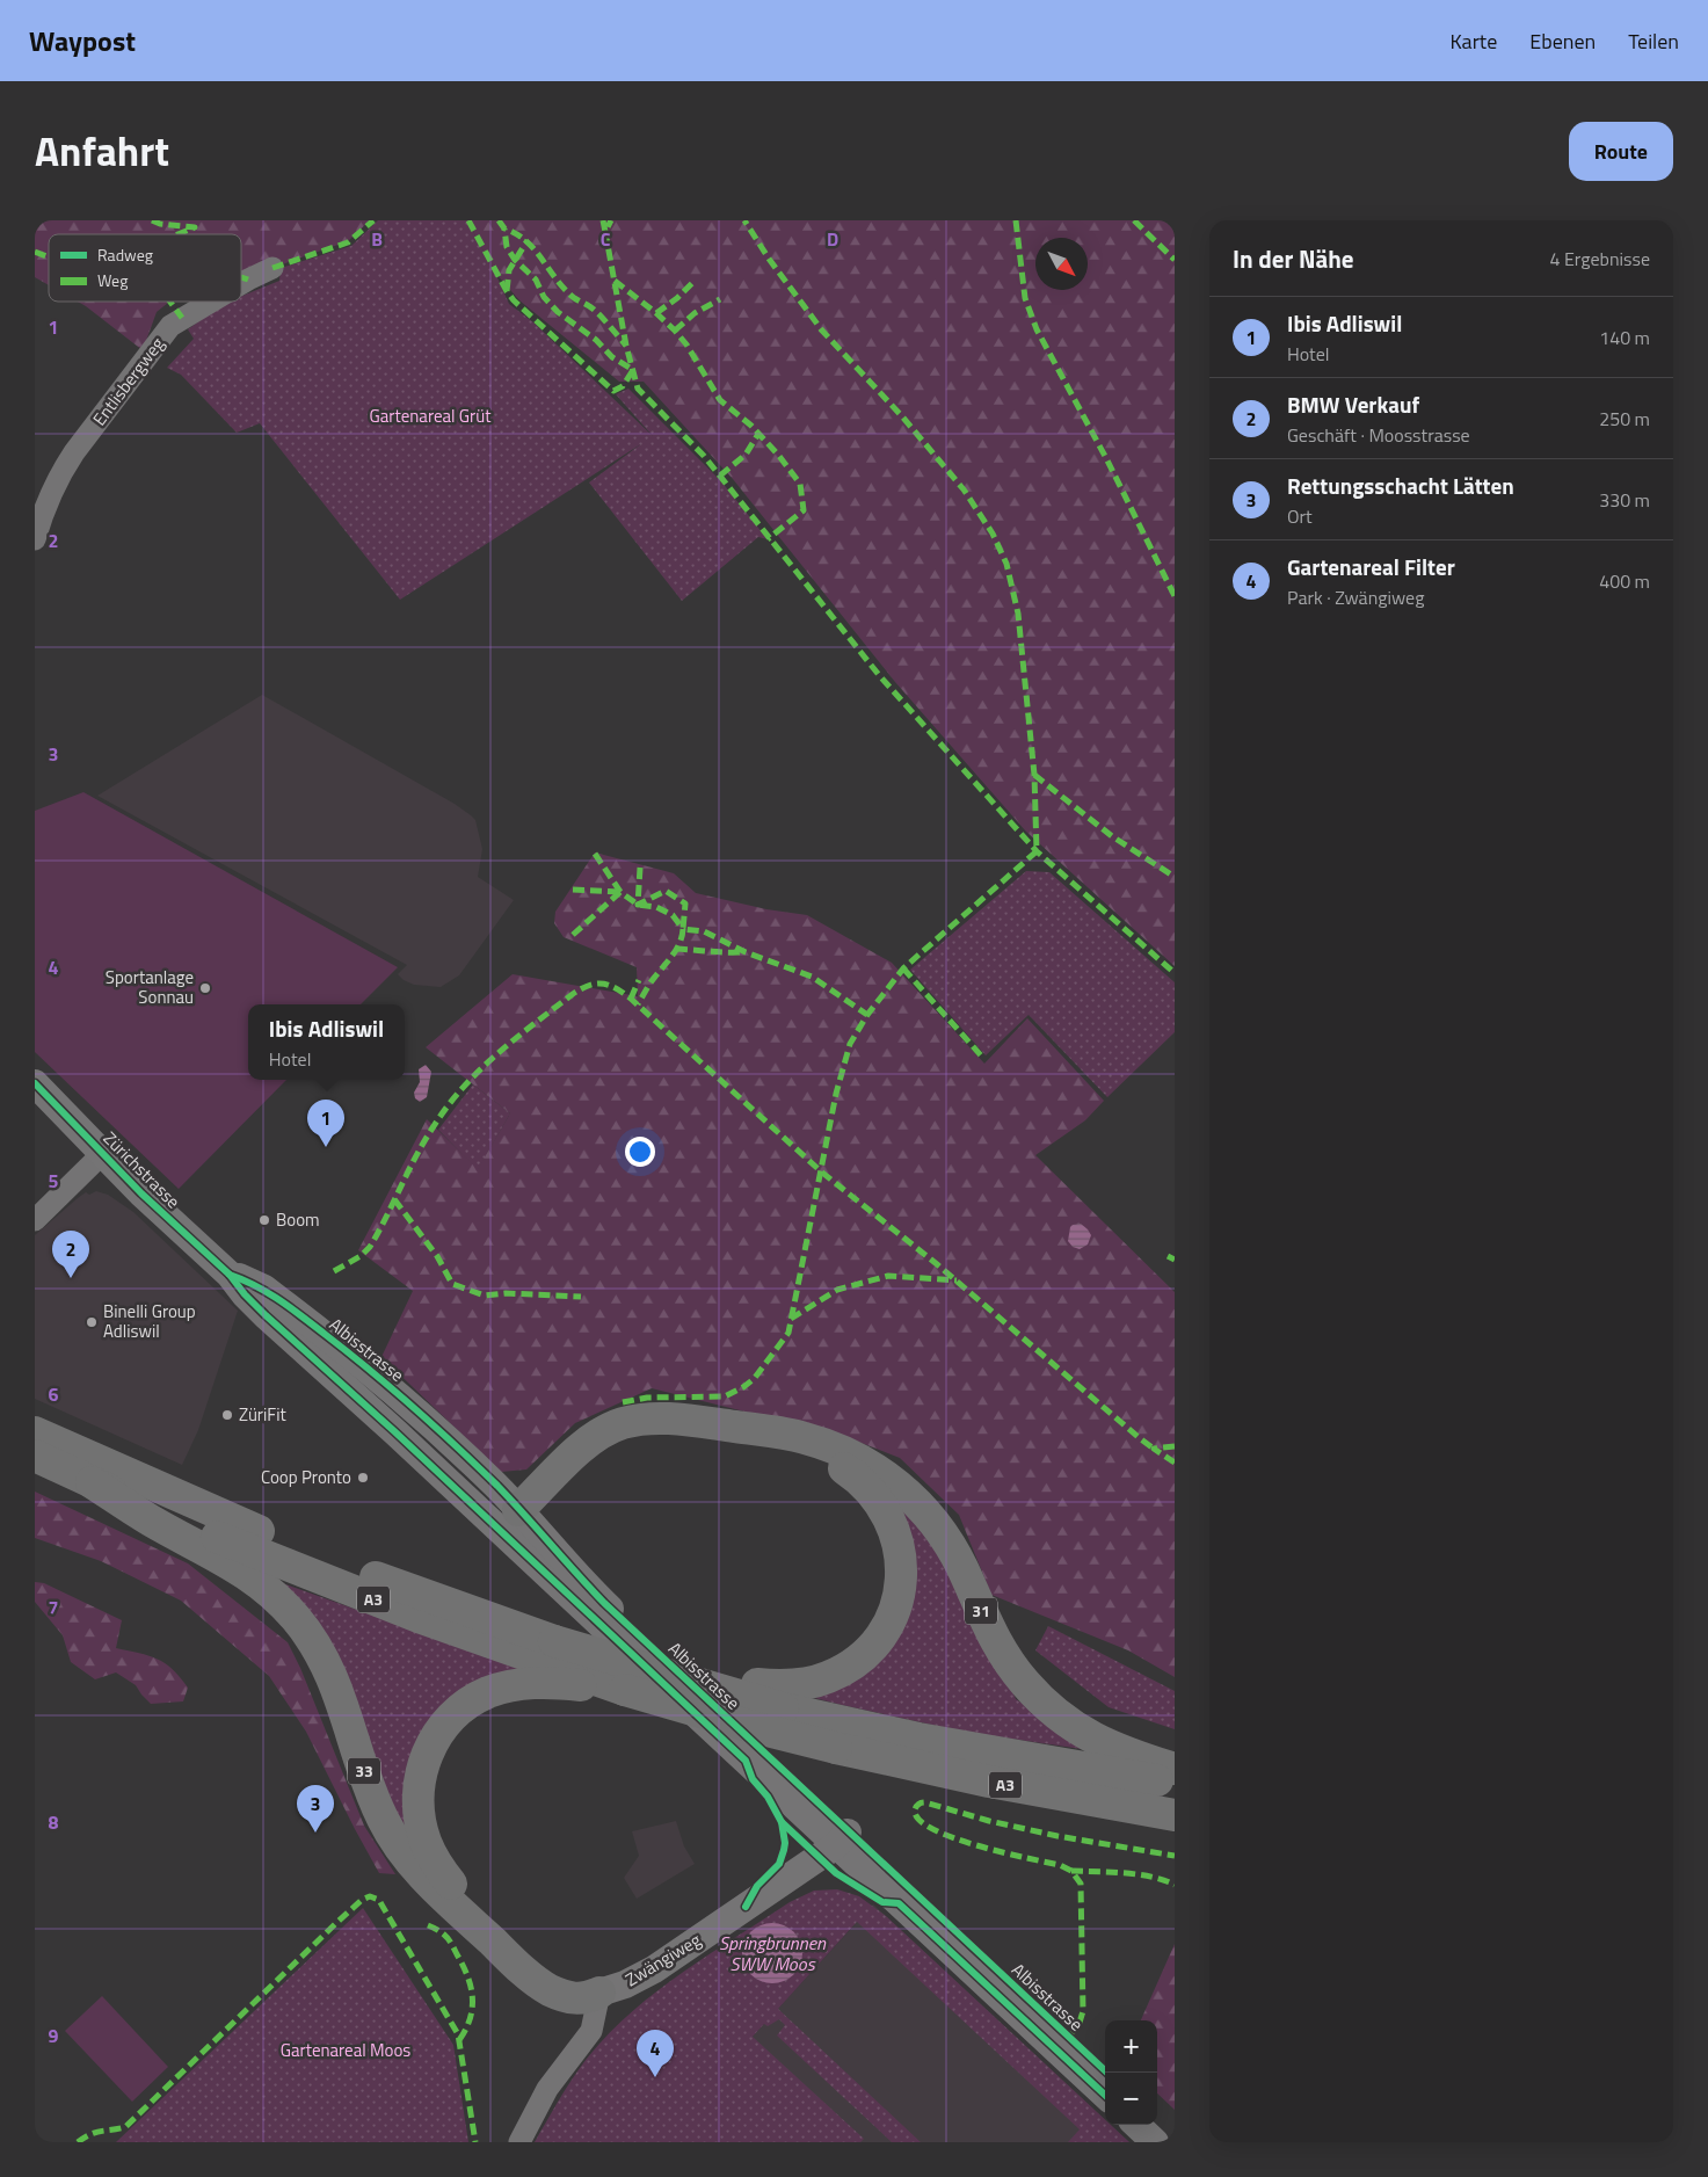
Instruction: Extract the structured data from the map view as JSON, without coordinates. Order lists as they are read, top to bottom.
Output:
{
  "streets": {
    "highway": ["A3", "31", "33"],
    "main road": ["Zürichstrasse", "Albisstrasse", "Zwängiweg"],
    "street": ["Entlisbergweg"]
  },
  "crossings": [
    ["Zürichstrasse", "Albisstrasse"],
    ["Albisstrasse", "31"],
    ["Albisstrasse", "Zwängiweg"],
    ["A3", "33"],
    ["33", "Zwängiweg"]
  ],
  "water": ["Springbrunnen SWW Moos"],
  "parks": ["Gartenareal Grüt", "Gartenareal Moos"],
  "places": [
    "Sportanlage Sonnau",
    "Boom",
    "Binelli Group Adliswil",
    "ZüriFit",
    "Coop Pronto"
  ],
  "legend": ["Radweg", "Weg"],
  "north": "bottom right",
  "page": {
    "header": "Waypost",
    "nav": ["Karte", "Ebenen", "Teilen"],
    "title": "Anfahrt",
    "buttons": "Route",
    "heading": ["In der Nähe", "4 Ergebnisse"],
    "list": [
      {
        "mark": "1",
        "name": "Ibis Adliswil",
        "note": "Hotel",
        "value": "140 m"
      },
      {
        "mark": "2",
        "name": "BMW Verkauf",
        "note": "Geschäft · Moosstrasse",
        "value": "250 m"
      },
      {
        "mark": "3",
        "name": "Rettungsschacht Lätten",
        "note": "Ort",
        "value": "330 m"
      },
      {
        "mark": "4",
        "name": "Gartenareal Filter",
        "note": "Park · Zwängiweg",
        "value": "400 m"
      }
    ],
    "popup": ["Ibis Adliswil", "Hotel"],
    "pins": [
      "1",
      "2",
      "3",
      "4"
    ],
    "map_buttons": ["+", "−"]
  },
  "grid": {
    "columns": ["B", "C", "D"],
    "rows": [
      "1",
      "2",
      "3",
      "4",
      "5",
      "6",
      "7",
      "8",
      "9"
    ]
  }
}
